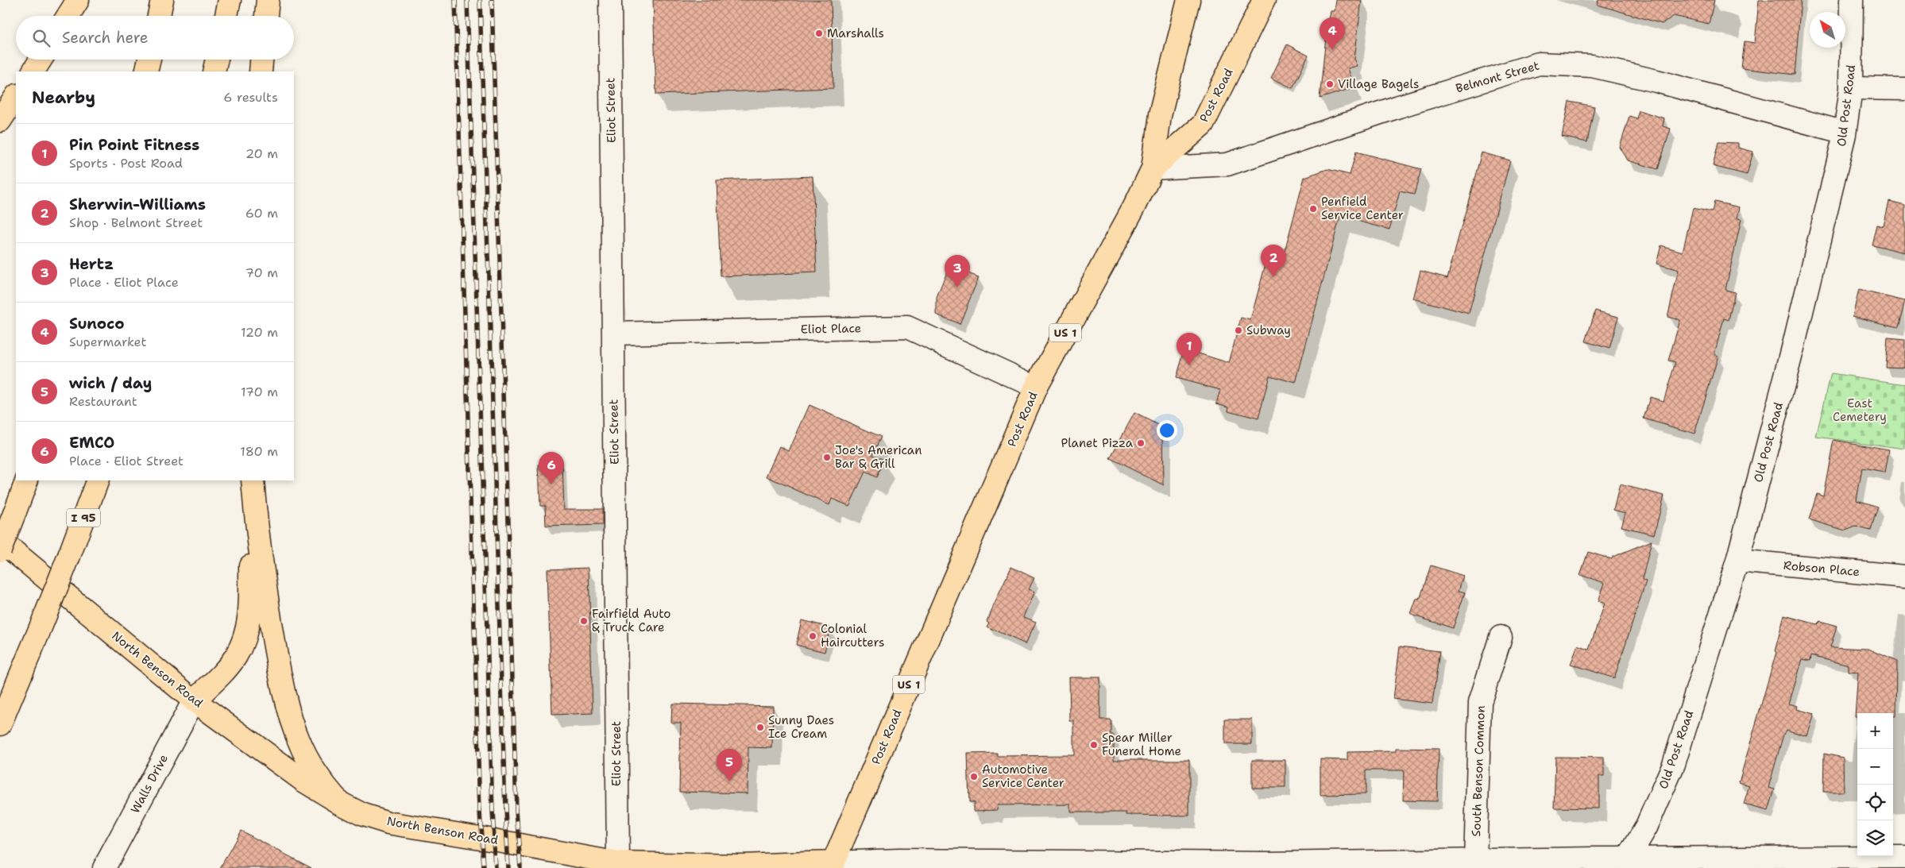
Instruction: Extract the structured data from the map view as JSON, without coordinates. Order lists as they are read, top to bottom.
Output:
{
  "streets": {
    "main road": [
      "Post Road",
      "US 1",
      "I 95",
      "North Benson Road"
    ],
    "street": [
      "Belmont Street",
      "Old Post Road",
      "Eliot Street",
      "Eliot Place",
      "Robson Place",
      "South Benson Common",
      "Walls Drive"
    ]
  },
  "crossings": [
    ["Belmont Street", "Post Road"],
    ["Belmont Street", "Old Post Road"],
    ["Belmont Street", "US 1"],
    ["Post Road", "Eliot Place"],
    ["Post Road", "US 1"],
    ["Post Road", "North Benson Road"],
    ["Old Post Road", "Robson Place"],
    ["Eliot Street", "Eliot Place"],
    ["Eliot Street", "North Benson Road"],
    ["North Benson Road", "Walls Drive"]
  ],
  "parks": ["East Cemetery"],
  "places": [
    "Marshalls",
    "Village Bagels",
    "Penfield Service Center",
    "Subway",
    "Planet Pizza",
    "Joe's American Bar & Grill",
    "Fairfield Auto & Truck Care",
    "Colonial Haircutters",
    "Sunny Daes Ice Cream",
    "Spear Miller Funeral Home",
    "Automotive Service Center"
  ],
  "north": "top left",
  "page": {
    "search": "Search here",
    "pins": [
      "4",
      "2",
      "3",
      "1",
      "6",
      "5"
    ],
    "heading": ["Nearby", "6 results"],
    "list": [
      {
        "mark": "1",
        "name": "Pin Point Fitness",
        "note": "Sports · Post Road",
        "value": "20 m"
      },
      {
        "mark": "2",
        "name": "Sherwin-Williams",
        "note": "Shop · Belmont Street",
        "value": "60 m"
      },
      {
        "mark": "3",
        "name": "Hertz",
        "note": "Place · Eliot Place",
        "value": "70 m"
      },
      {
        "mark": "4",
        "name": "Sunoco",
        "note": "Supermarket",
        "value": "120 m"
      },
      {
        "mark": "5",
        "name": "wich / day",
        "note": "Restaurant",
        "value": "170 m"
      },
      {
        "mark": "6",
        "name": "EMCO",
        "note": "Place · Eliot Street",
        "value": "180 m"
      }
    ],
    "map_buttons": ["+", "−"]
  }
}
